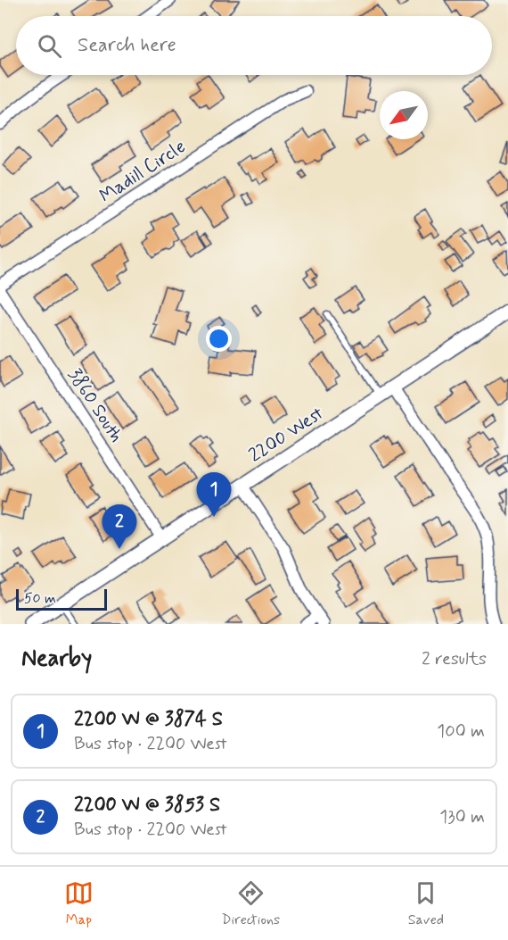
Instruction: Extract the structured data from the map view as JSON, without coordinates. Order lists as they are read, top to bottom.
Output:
{
  "streets": {
    "street": ["Madill Circle", "3860 South", "2200 West"]
  },
  "crossings": [
    ["3860 South", "2200 West"]
  ],
  "scale_bar": "50 m",
  "north": "bottom left",
  "page": {
    "search": "Search here",
    "pins": ["1", "2"],
    "scale": "50 m",
    "heading": ["Nearby", "2 results"],
    "list": [
      {
        "mark": "1",
        "name": "2200 W @ 3874 S",
        "note": "Bus stop · 2200 West",
        "value": "100 m"
      },
      {
        "mark": "2",
        "name": "2200 W @ 3853 S",
        "note": "Bus stop · 2200 West",
        "value": "130 m"
      }
    ],
    "nav": ["Map", "Directions", "Saved"]
  }
}
